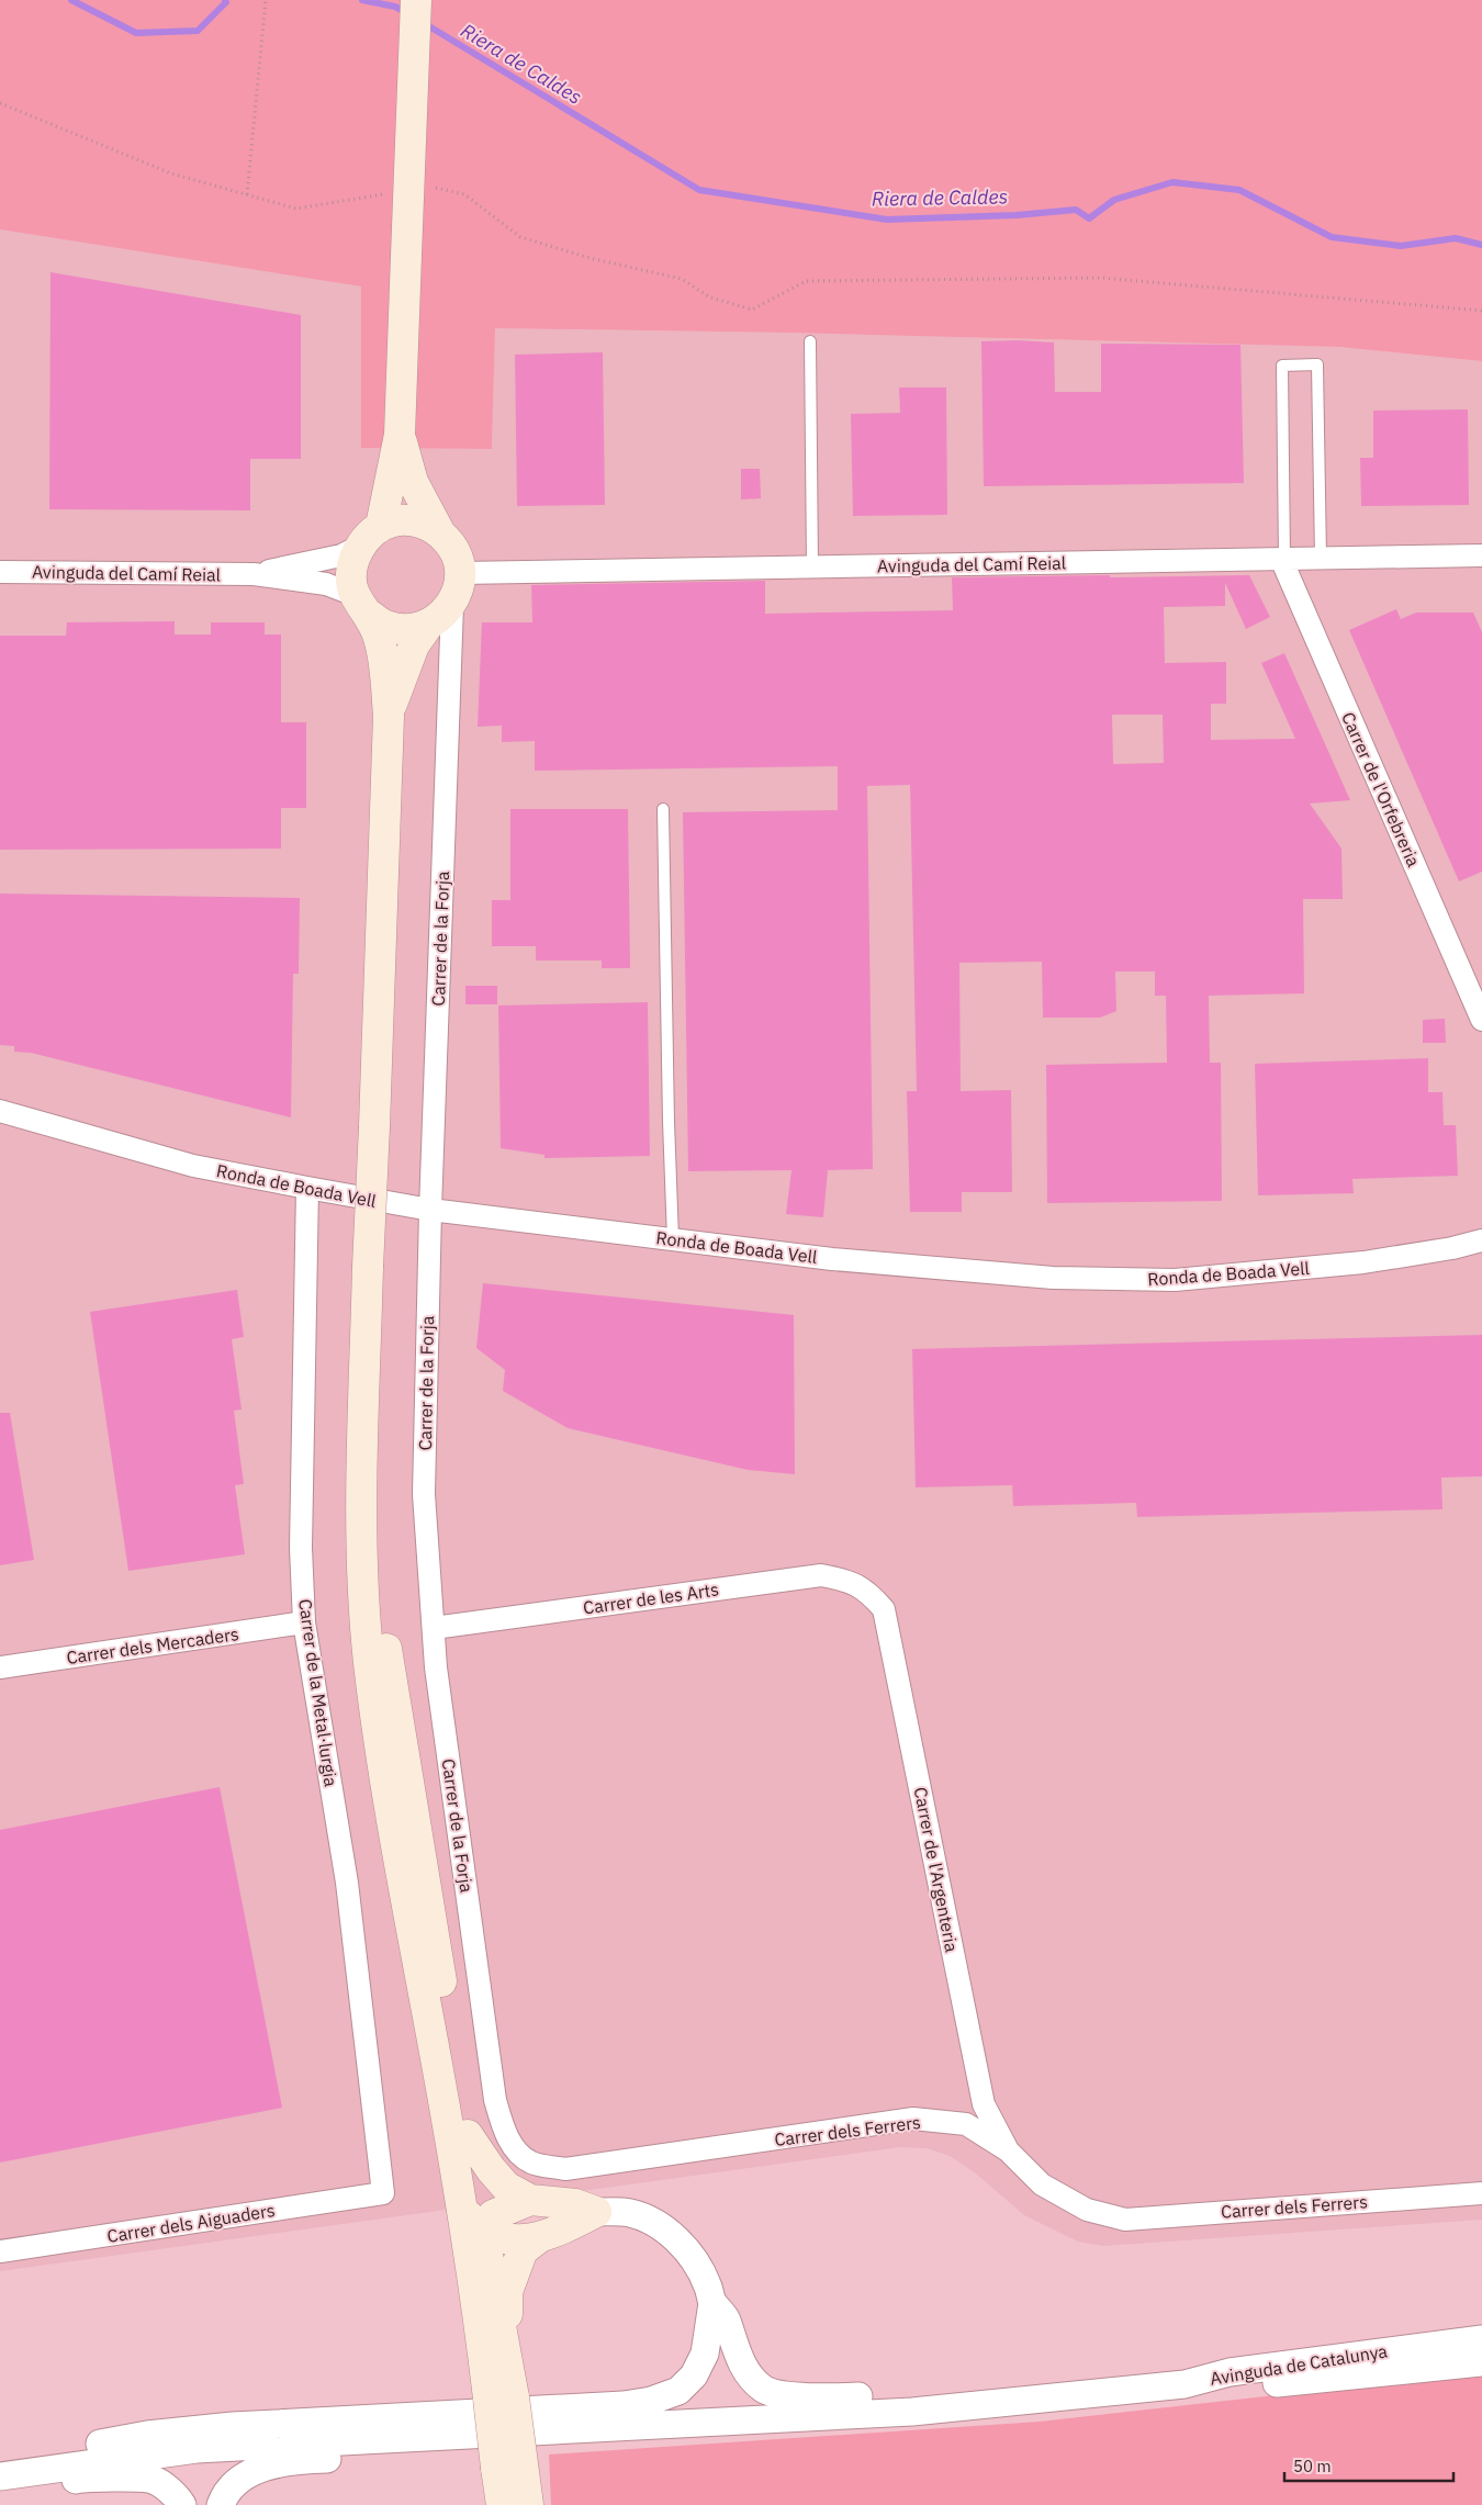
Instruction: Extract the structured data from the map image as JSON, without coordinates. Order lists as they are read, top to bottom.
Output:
{
  "streets": {
    "street": [
      "Avinguda del Camí Reial",
      "Carrer de l'Orfebreria",
      "Carrer de la Forja",
      "Ronda de Boada Vell",
      "Carrer de les Arts",
      "Carrer dels Mercaders",
      "Carrer de la Metal·lurgia",
      "Carrer de l'Argenteria",
      "Carrer dels Ferrers",
      "Carrer dels Aiguaders",
      "Avinguda de Catalunya"
    ]
  },
  "crossings": [
    ["Avinguda del Camí Reial", "Carrer de l'Orfebreria"],
    ["Avinguda del Camí Reial", "Carrer de la Forja"],
    ["Carrer de la Forja", "Ronda de Boada Vell"],
    ["Carrer de la Forja", "Carrer de les Arts"],
    ["Carrer de la Forja", "Carrer dels Ferrers"],
    ["Ronda de Boada Vell", "Carrer de la Metal·lurgia"],
    ["Carrer de les Arts", "Carrer de l'Argenteria"],
    ["Carrer dels Mercaders", "Carrer de la Metal·lurgia"],
    ["Carrer de la Metal·lurgia", "Carrer dels Aiguaders"],
    ["Carrer de l'Argenteria", "Carrer dels Ferrers"]
  ],
  "water": ["Riera de Caldes"],
  "scale_bar": "50 m"
}
